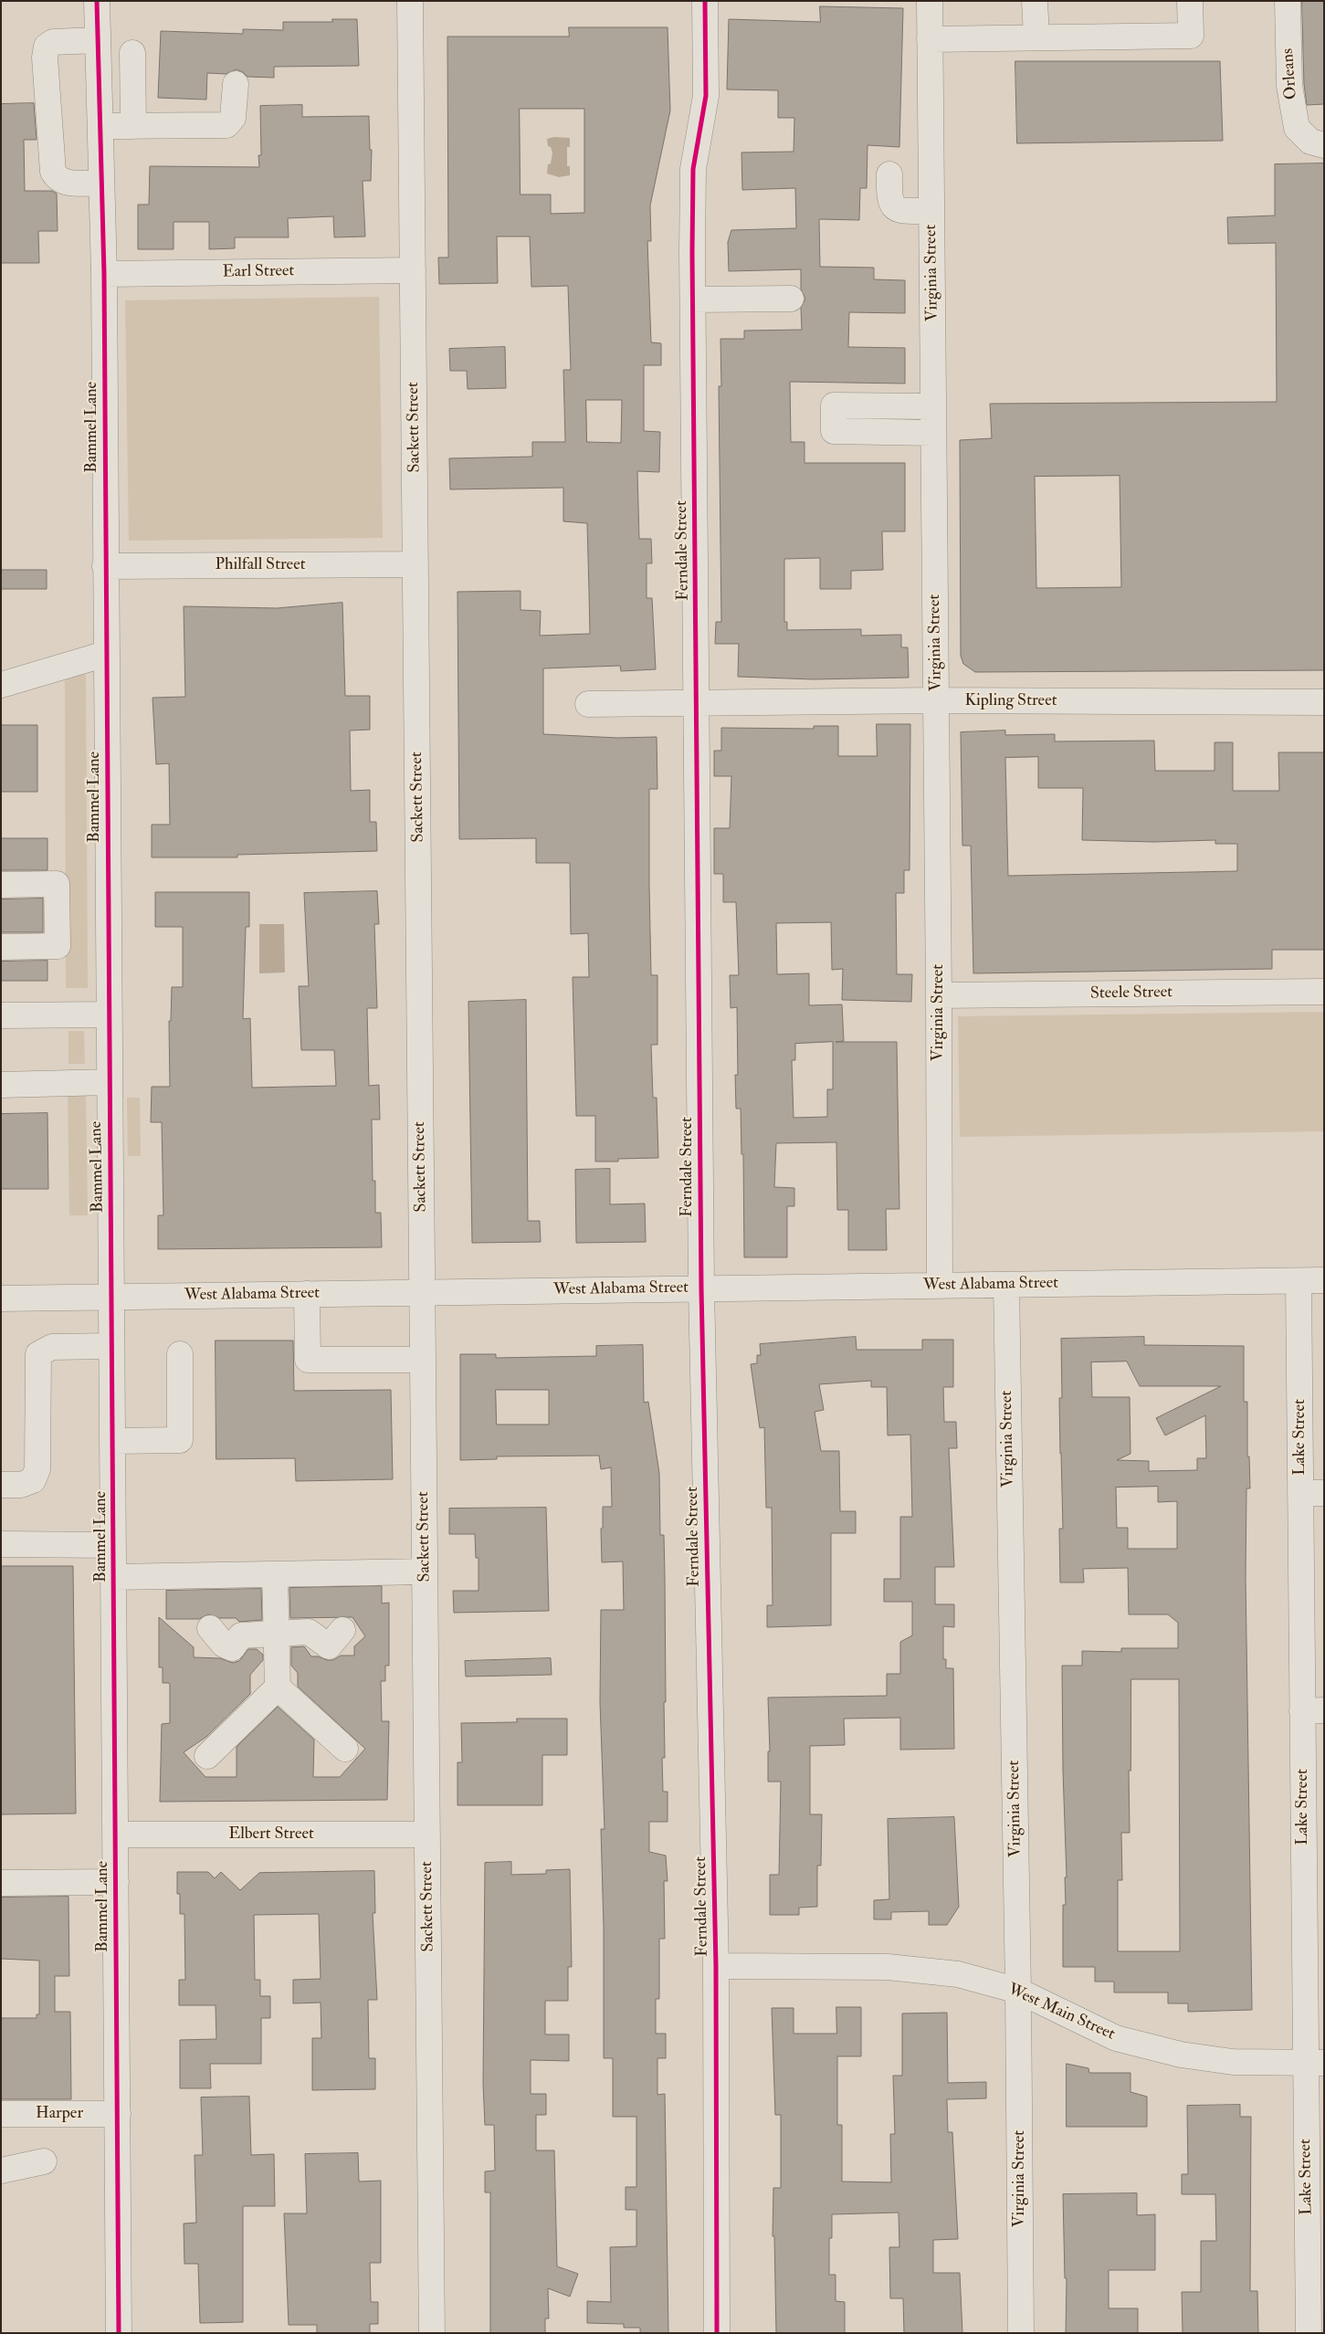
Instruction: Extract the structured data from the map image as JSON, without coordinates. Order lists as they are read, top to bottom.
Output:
{
  "streets": {
    "street": [
      "Orleans",
      "Earl Street",
      "Virginia Street",
      "Bammel Lane",
      "Sackett Street",
      "Ferndale Street",
      "Philfall Street",
      "Kipling Street",
      "Steele Street",
      "West Alabama Street",
      "Lake Street",
      "Elbert Street",
      "West Main Street",
      "Harper"
    ]
  },
  "crossings": [
    ["Earl Street", "Bammel Lane"],
    ["Earl Street", "Sackett Street"],
    ["Virginia Street", "Kipling Street"],
    ["Virginia Street", "Steele Street"],
    ["Virginia Street", "West Alabama Street"],
    ["Virginia Street", "West Main Street"],
    ["Bammel Lane", "Philfall Street"],
    ["Bammel Lane", "West Alabama Street"],
    ["Bammel Lane", "Elbert Street"],
    ["Bammel Lane", "Harper"],
    ["Sackett Street", "Philfall Street"],
    ["Sackett Street", "West Alabama Street"],
    ["Sackett Street", "Elbert Street"],
    ["Ferndale Street", "Kipling Street"],
    ["Ferndale Street", "West Alabama Street"],
    ["Ferndale Street", "West Main Street"],
    ["West Alabama Street", "Lake Street"],
    ["Lake Street", "West Main Street"]
  ]
}
